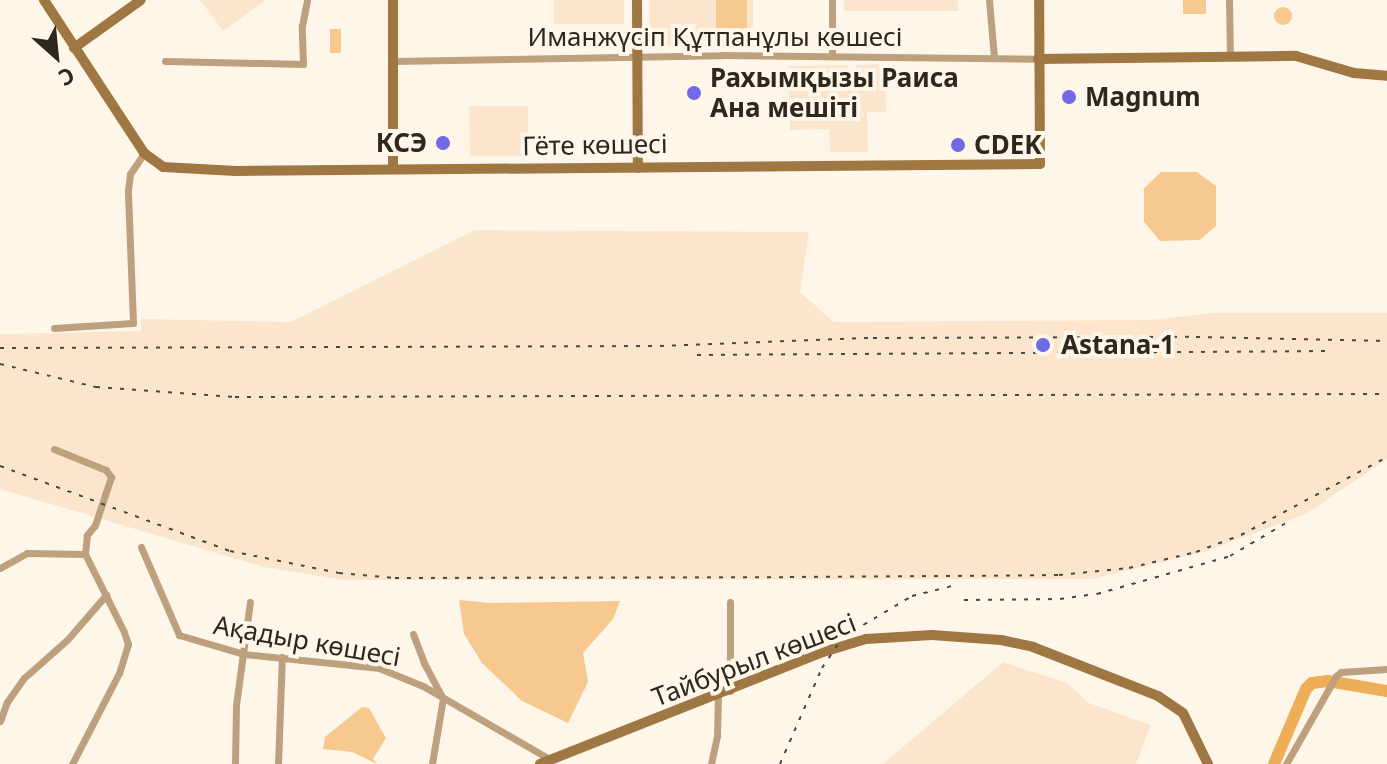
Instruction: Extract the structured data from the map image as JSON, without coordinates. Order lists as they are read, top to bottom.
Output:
{
  "streets": {
    "main road": ["Гёте көшесі", "Тайбурыл көшесі"],
    "street": ["Иманжүсіп Құтпанұлы көшесі", "Ақадыр көшесі"]
  },
  "crossings": [
    ["Иманжүсіп Құтпанұлы көшесі", "Гёте көшесі"],
    ["Ақадыр көшесі", "Тайбурыл көшесі"]
  ],
  "places": [
    "Рахымқызы Раиса Ана мешіті",
    "Magnum",
    "КСЭ",
    "CDEK",
    "Astana-1"
  ],
  "north": "bottom right"
}
